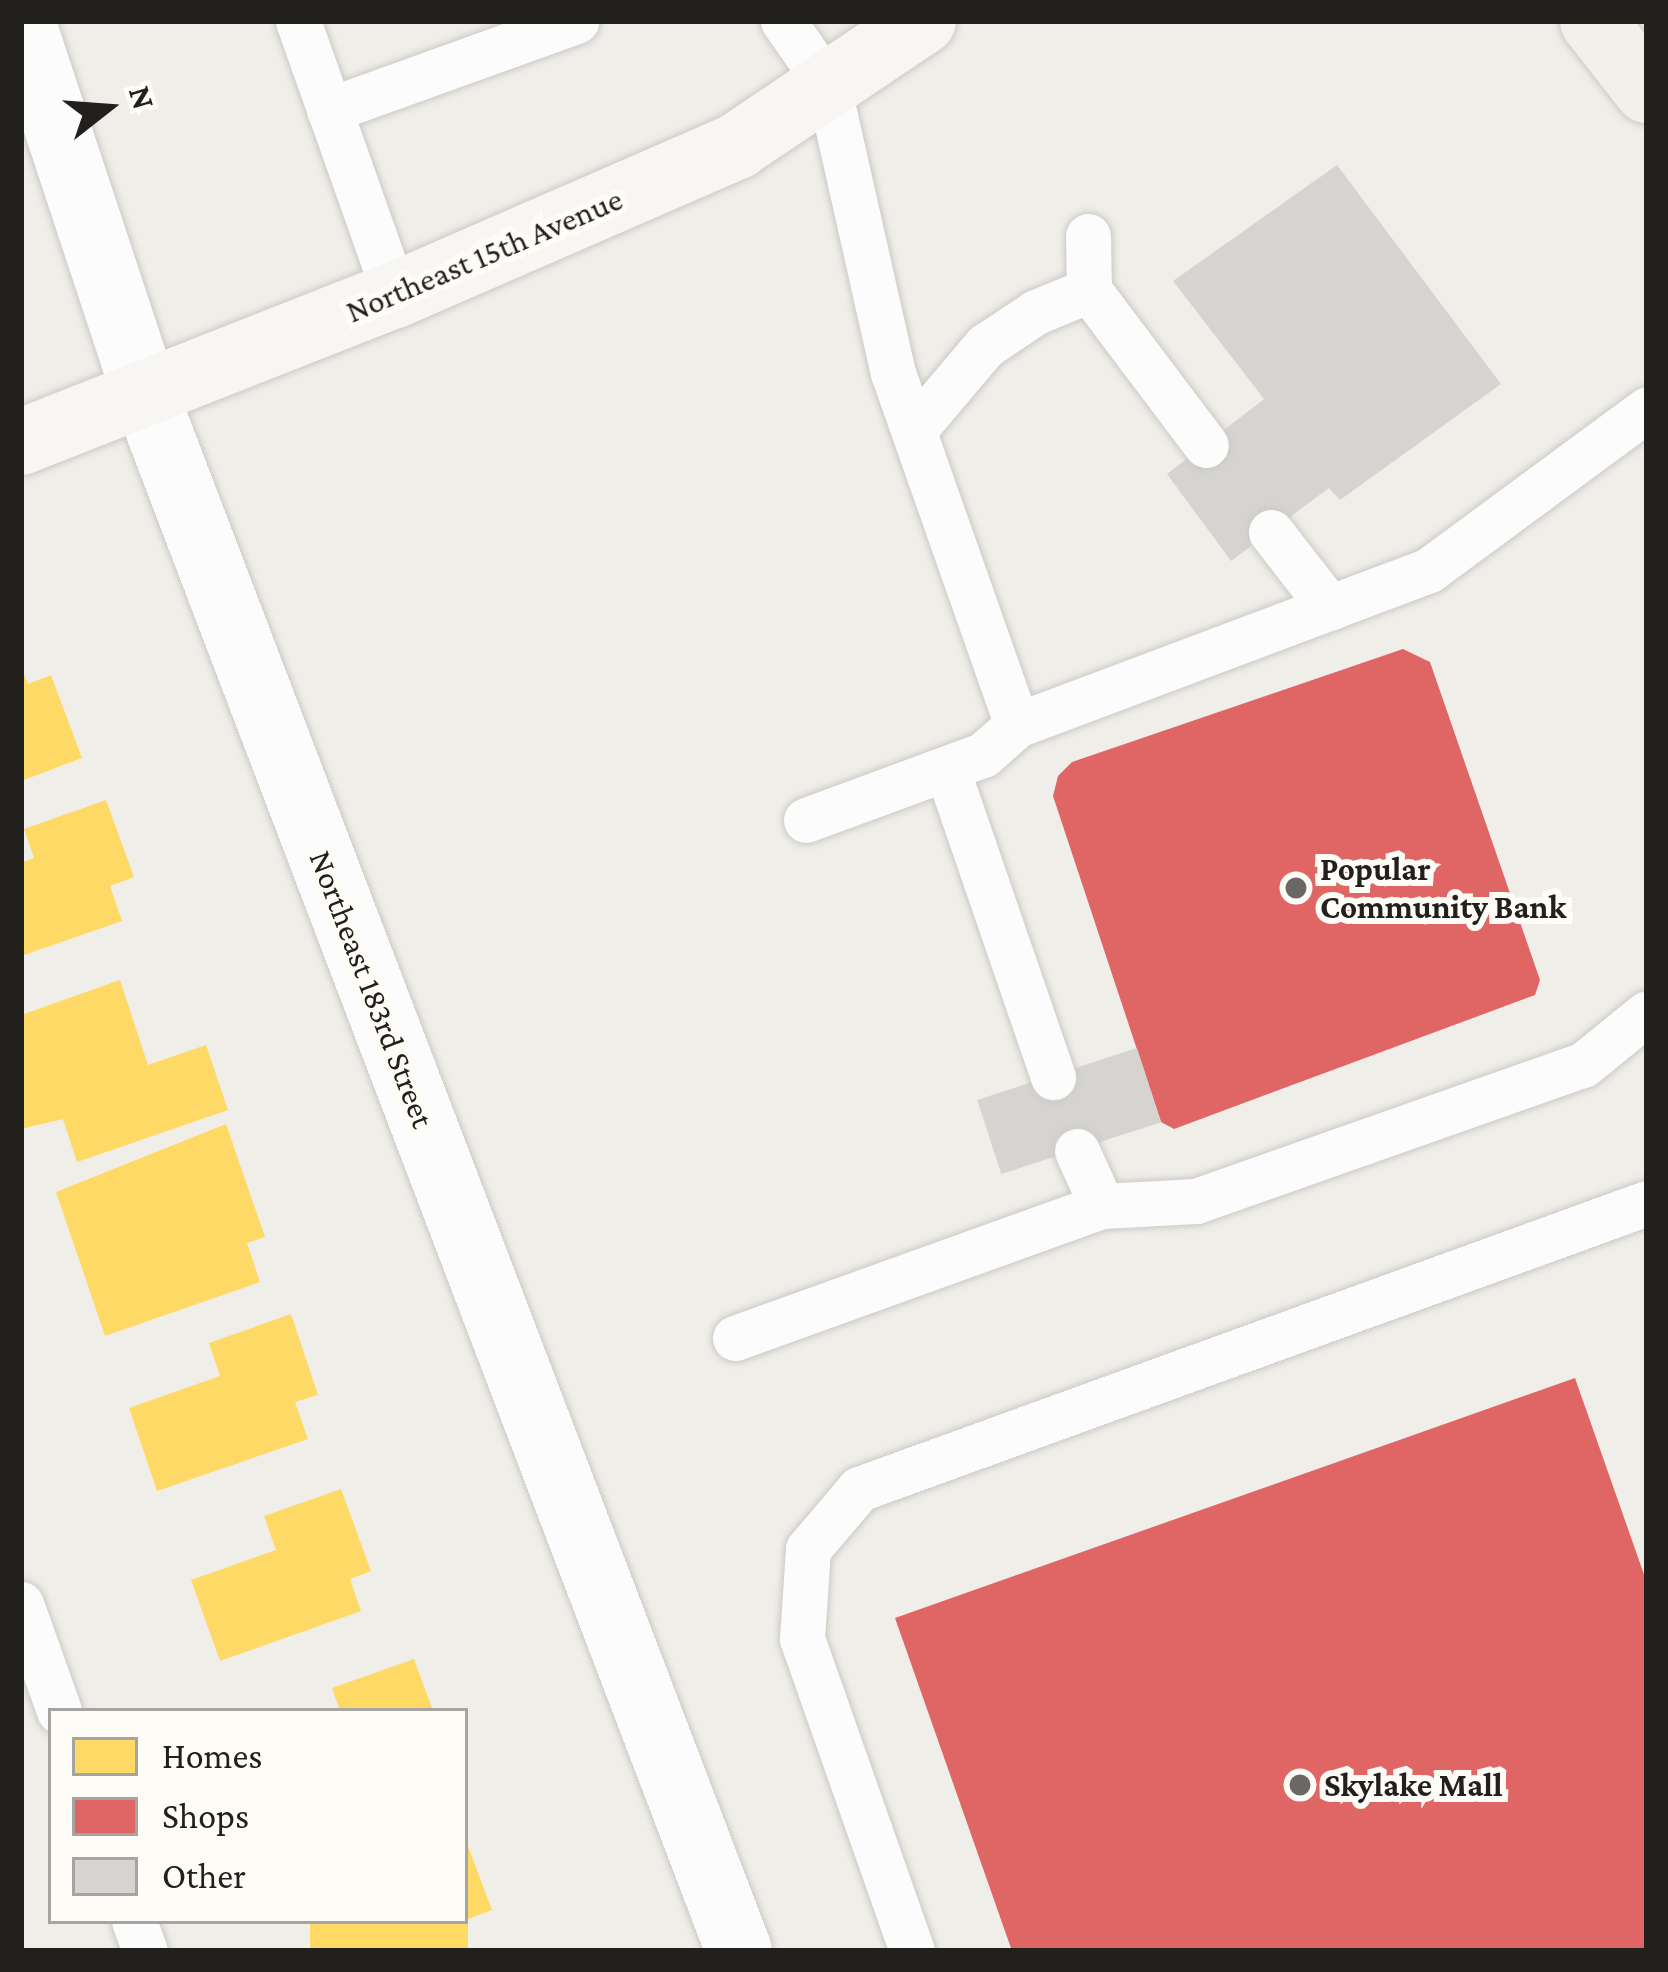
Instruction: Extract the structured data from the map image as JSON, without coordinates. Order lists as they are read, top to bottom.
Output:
{
  "streets": {
    "street": ["Northeast 15th Avenue", "Northeast 183rd Street"]
  },
  "crossings": [
    ["Northeast 15th Avenue", "Northeast 183rd Street"]
  ],
  "places": ["Popular Community Bank", "Skylake Mall"],
  "legend": ["Homes", "Shops", "Other"],
  "north": "right"
}
